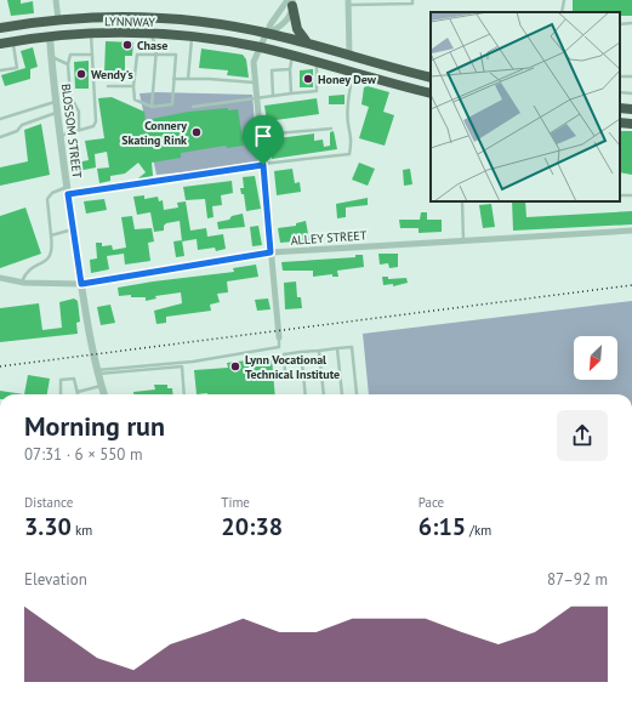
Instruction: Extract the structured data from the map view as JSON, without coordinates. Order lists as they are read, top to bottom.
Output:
{
  "streets": {
    "highway": ["LYNNWAY"],
    "street": ["BLOSSOM STREET", "ALLEY STREET"]
  },
  "crossings": [
    ["LYNNWAY", "BLOSSOM STREET"],
    ["BLOSSOM STREET", "ALLEY STREET"]
  ],
  "places": [
    "Chase",
    "Wendy's",
    "Honey Dew",
    "Connery Skating Rink",
    "Lynn Vocational Technical Institute"
  ],
  "north": "bottom left",
  "page": {
    "heading": ["Morning run", "07:31 · 6 × 550 m"],
    "stats": [
      ["Distance", "3.30 km"],
      ["Time", "20:38"],
      ["Pace", "6:15 /km"]
    ],
    "chart": ["Elevation", "87–92 m"]
  }
}
